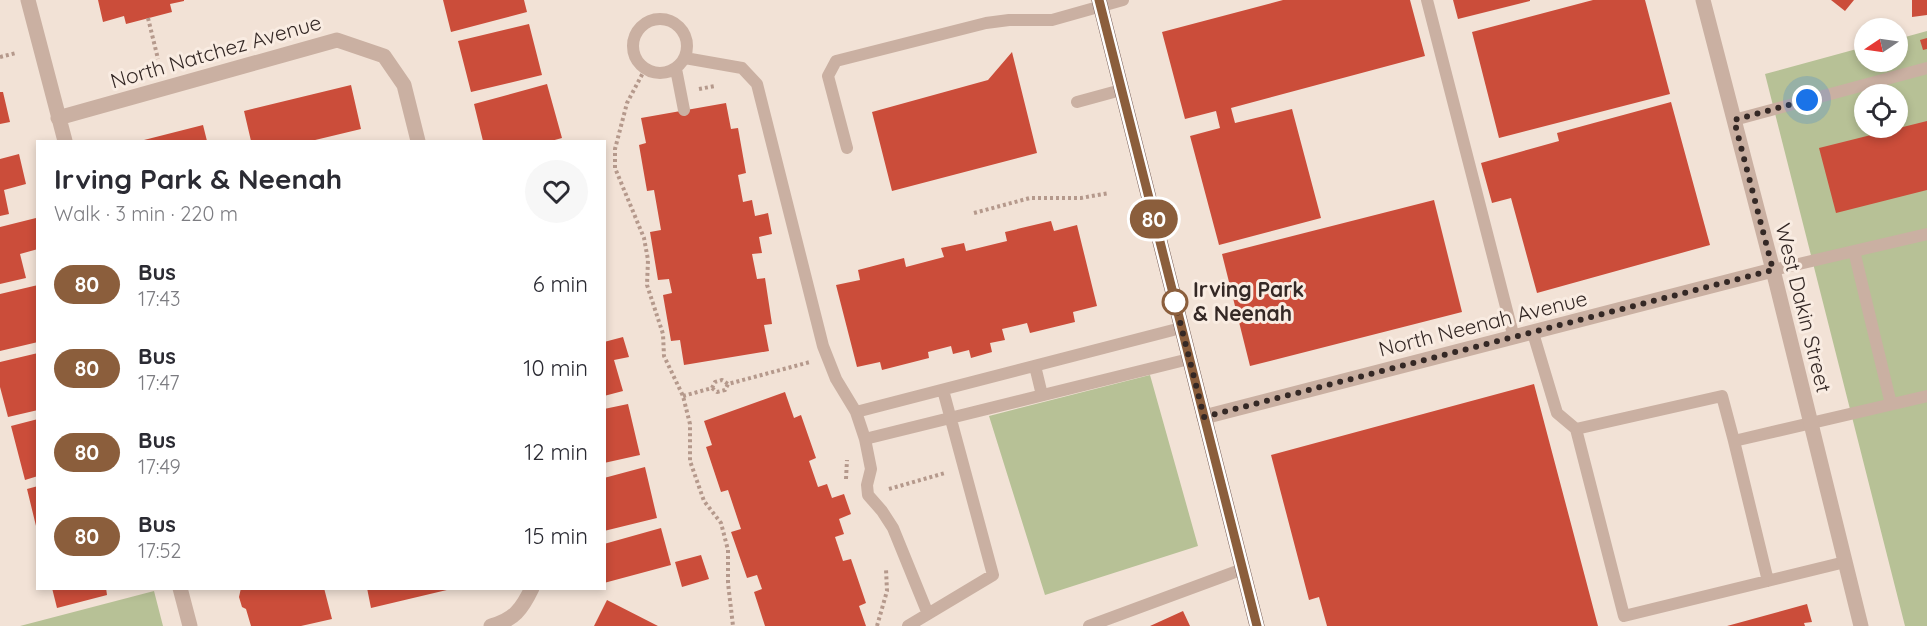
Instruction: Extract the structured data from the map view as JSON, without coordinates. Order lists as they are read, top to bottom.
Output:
{
  "streets": {
    "street": ["North Natchez Avenue", "West Dakin Street", "North Neenah Avenue"]
  },
  "crossings": [
    ["West Dakin Street", "North Neenah Avenue"]
  ],
  "places": ["Irving Park & Neenah"],
  "lines": ["bus line 80"],
  "north": "left",
  "page": {
    "on_map": "80",
    "heading": ["Irving Park & Neenah", "Walk · 3 min · 220 m"],
    "list": [
      {
        "mark": "80",
        "name": "Bus",
        "note": "17:43",
        "value": "6 min"
      },
      {
        "mark": "80",
        "name": "Bus",
        "note": "17:47",
        "value": "10 min"
      },
      {
        "mark": "80",
        "name": "Bus",
        "note": "17:49",
        "value": "12 min"
      },
      {
        "mark": "80",
        "name": "Bus",
        "note": "17:52",
        "value": "15 min"
      }
    ]
  }
}
